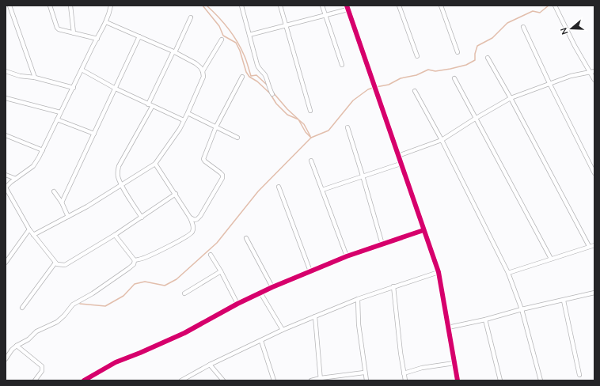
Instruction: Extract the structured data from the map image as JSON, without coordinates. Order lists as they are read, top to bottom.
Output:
{
  "north": "left"
}
